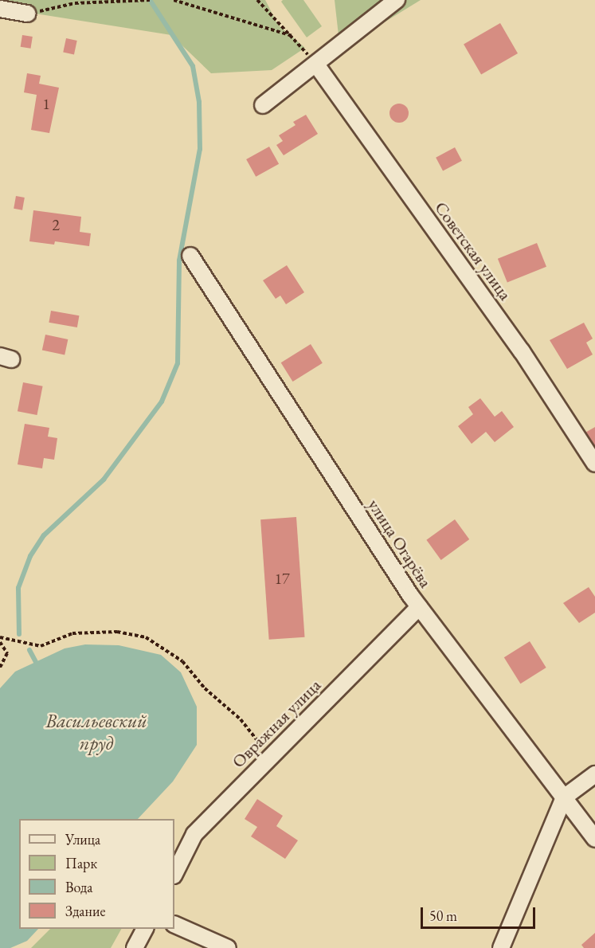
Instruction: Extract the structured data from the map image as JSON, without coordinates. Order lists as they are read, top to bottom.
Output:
{
  "streets": {
    "street": ["Советская улица", "улица Огарёва", "Овражная улица"]
  },
  "crossings": [
    ["улица Огарёва", "Овражная улица"]
  ],
  "water": ["Васильевский пруд"],
  "house_numbers": ["1", "2", "17"],
  "legend": [
    "Улица",
    "Парк",
    "Вода",
    "Здание"
  ],
  "scale_bar": "50 m"
}
